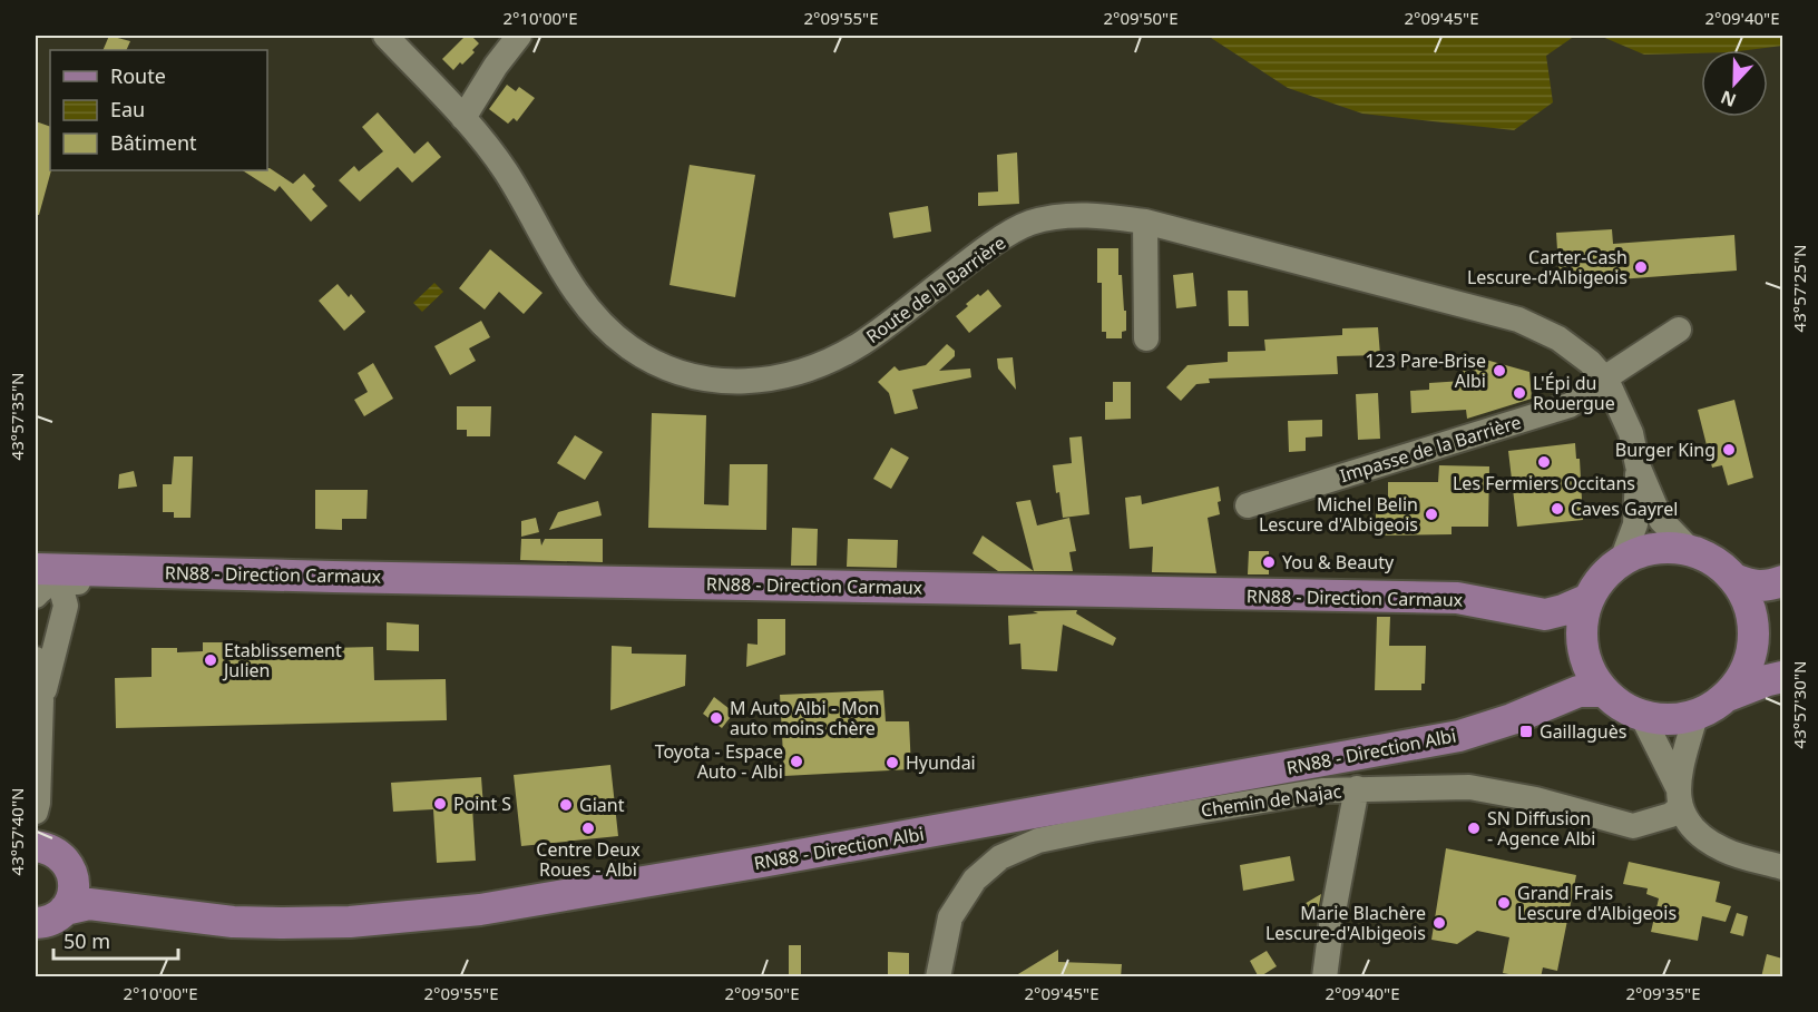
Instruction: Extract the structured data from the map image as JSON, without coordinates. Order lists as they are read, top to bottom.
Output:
{
  "streets": {
    "main road": ["RN88 - Direction Carmaux", "RN88 - Direction Albi"],
    "street": ["Route de la Barrière", "Impasse de la Barrière", "Chemin de Najac"]
  },
  "crossings": [
    ["Route de la Barrière", "Impasse de la Barrière"],
    ["Route de la Barrière", "RN88 - Direction Carmaux"],
    ["Route de la Barrière", "RN88 - Direction Albi"],
    ["RN88 - Direction Carmaux", "RN88 - Direction Albi"]
  ],
  "places": {
    "other": [
      "Carter-Cash Lescure-d'Albigeois",
      "123 Pare-Brise Albi",
      "L'Épi du Rouergue",
      "Burger King",
      "Les Fermiers Occitans",
      "Caves Gayrel",
      "Michel Belin Lescure d'Albigeois",
      "You & Beauty",
      "Etablissement Julien",
      "M Auto Albi - Mon auto moins chère",
      "Toyota - Espace Auto - Albi",
      "Hyundai",
      "Point S",
      "Giant",
      "Centre Deux Roues - Albi",
      "SN Diffusion - Agence Albi",
      "Grand Frais Lescure d'Albigeois",
      "Marie Blachère Lescure-d'Albigeois"
    ],
    "transit": ["Gaillaguès"]
  },
  "legend": ["Route", "Eau", "Bâtiment"],
  "scale_bar": "50 m",
  "north": "bottom",
  "coordinates": [
    "2°10'00\"E",
    "2°09'55\"E",
    "2°09'50\"E",
    "2°09'45\"E",
    "2°09'40\"E",
    "43°57'25\"N",
    "43°57'35\"N",
    "43°57'30\"N",
    "43°57'40\"N",
    "2°09'35\"E"
  ]
}
